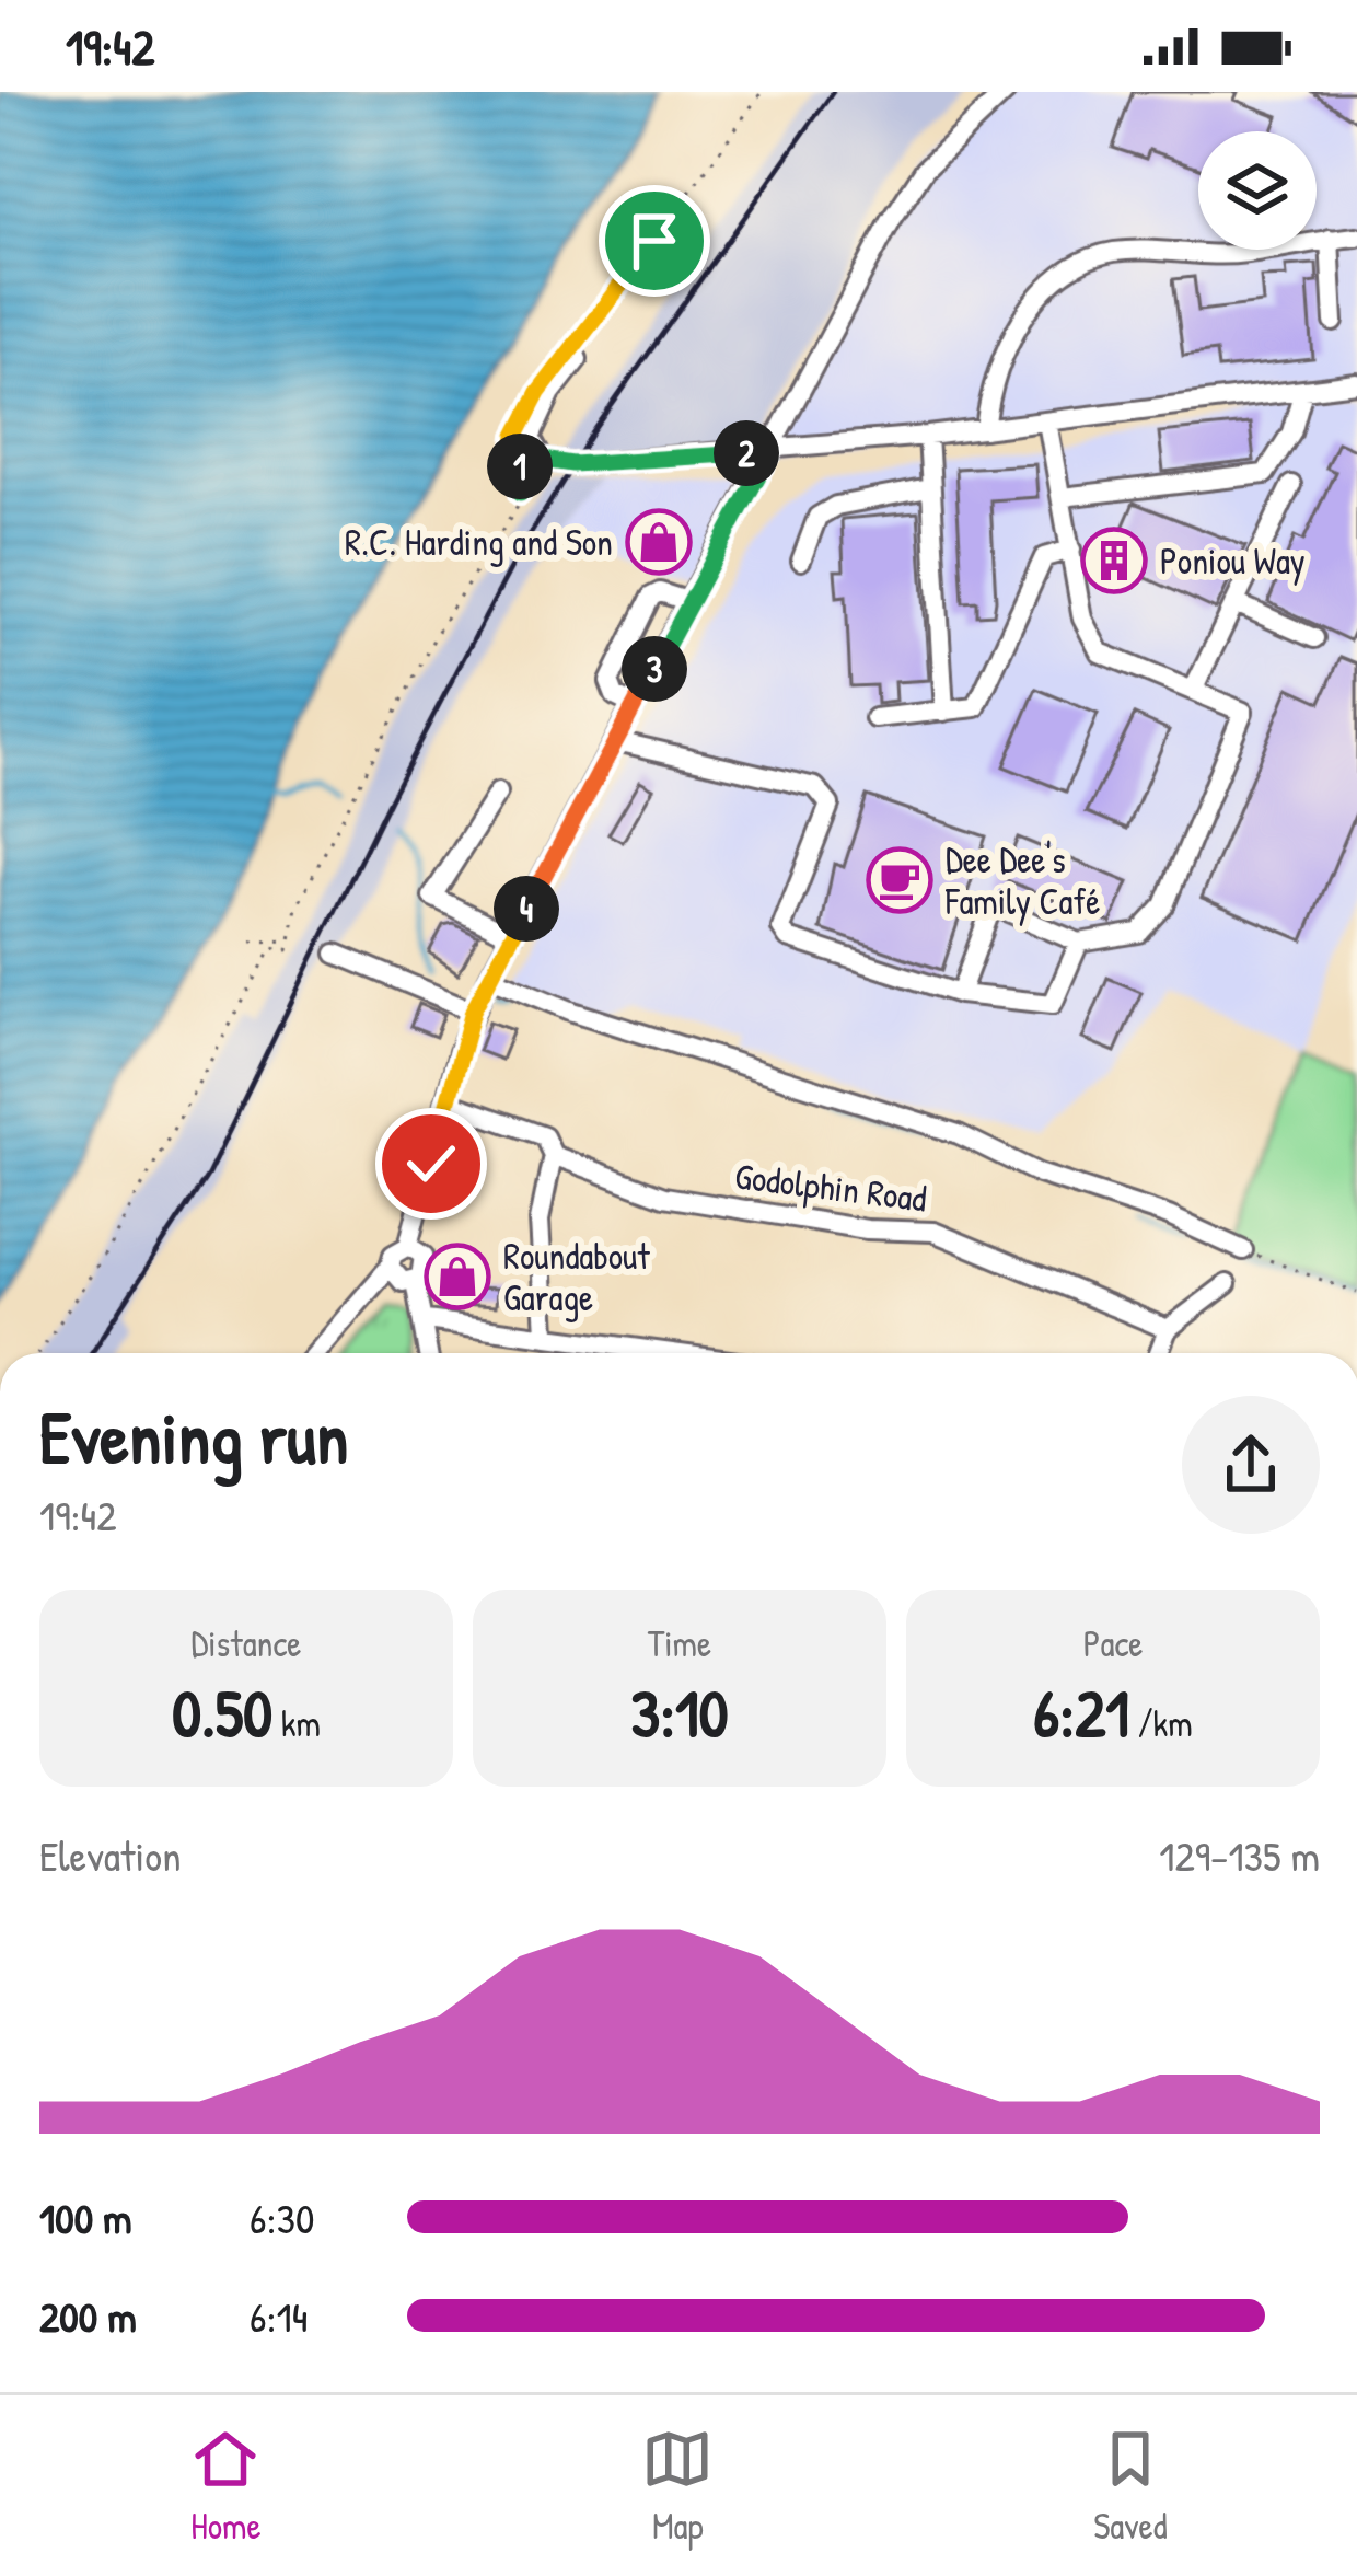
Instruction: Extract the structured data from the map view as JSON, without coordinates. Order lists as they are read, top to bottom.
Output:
{
  "streets": {
    "street": ["Godolphin Road"]
  },
  "places": {
    "shop": ["R.C. Harding and Son", "Roundabout Garage"],
    "building": ["Poniou Way"],
    "cafe": ["Dee Dee's Family Café"]
  },
  "page": {
    "status": "19:42",
    "pins": [
      "2",
      "1",
      "3",
      "4"
    ],
    "heading": ["Evening run", "19:42"],
    "stats": [
      ["Distance", "0.50 km"],
      ["Time", "3:10"],
      ["Pace", "6:21 /km"]
    ],
    "chart": ["Elevation", "129–135 m"],
    "list": [
      {
        "name": "100 m",
        "note": "6:30"
      },
      {
        "name": "200 m",
        "note": "6:14"
      }
    ],
    "tabs": ["Home", "Map", "Saved"]
  }
}
